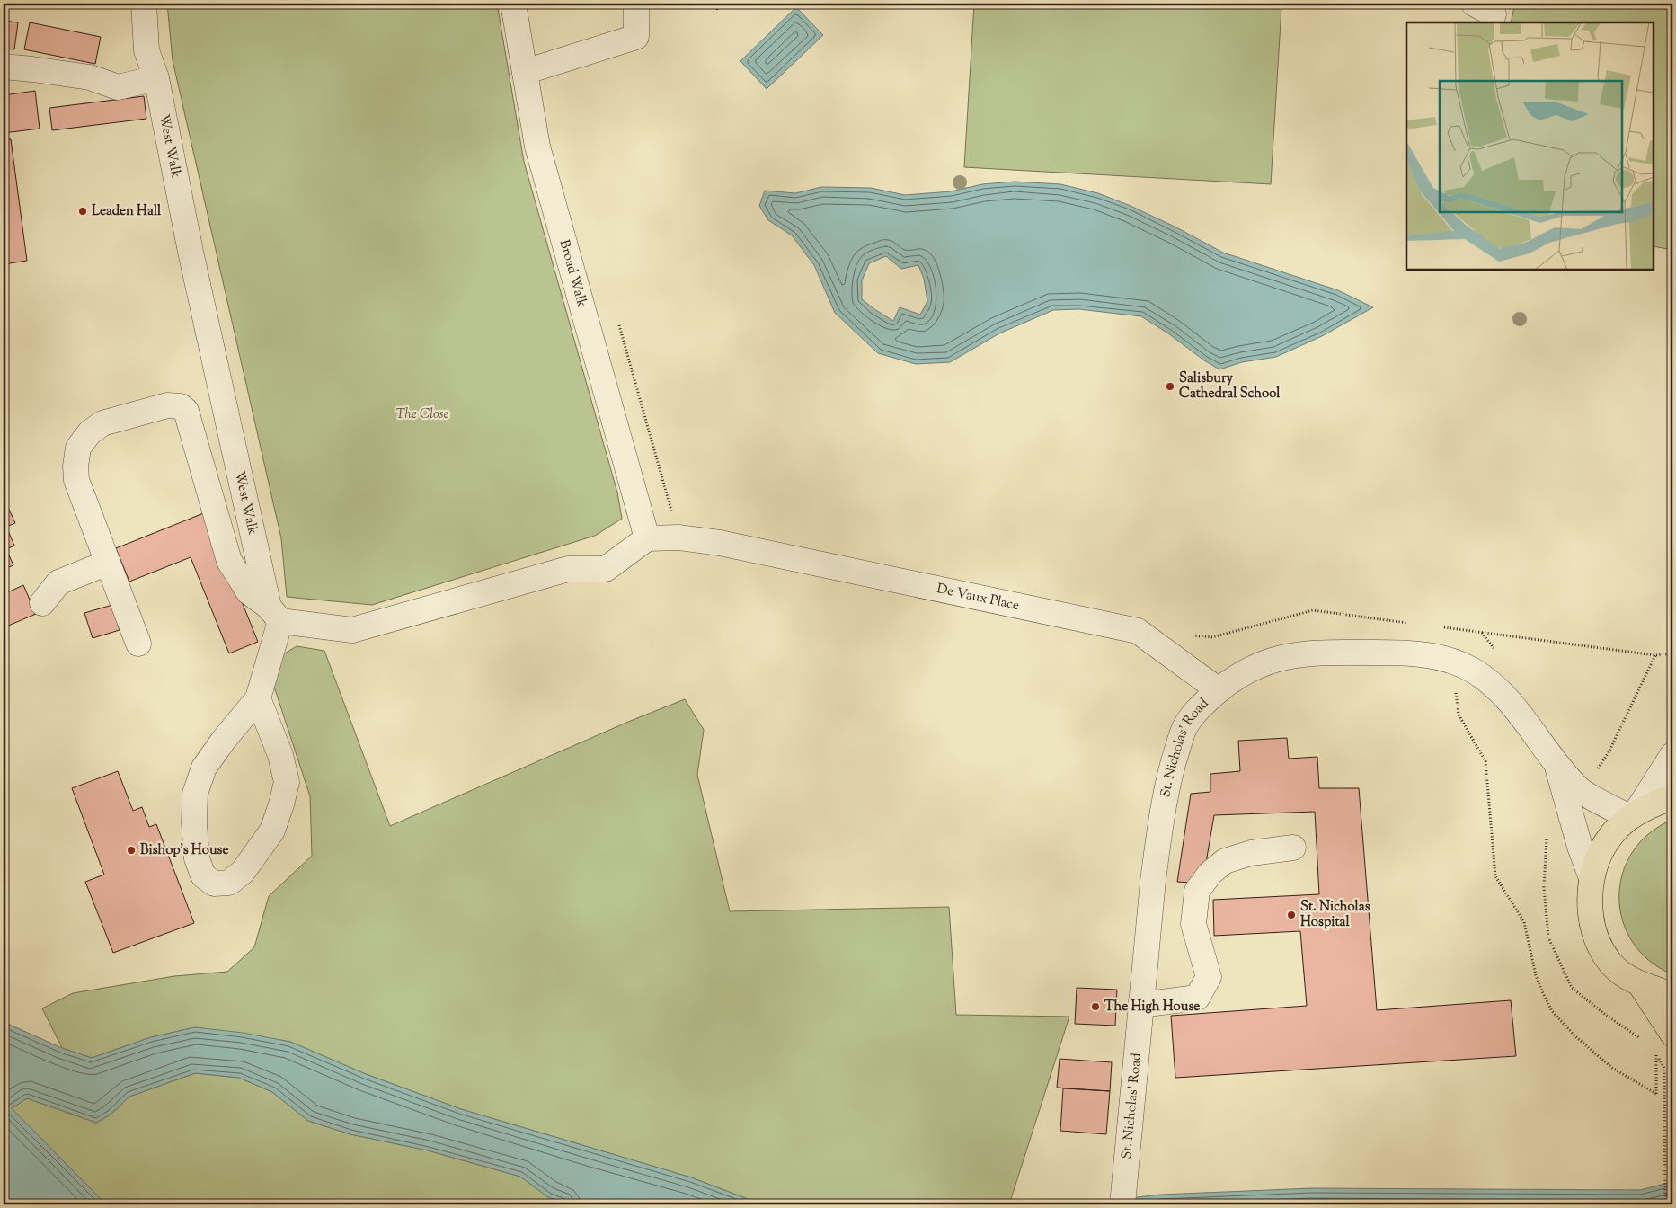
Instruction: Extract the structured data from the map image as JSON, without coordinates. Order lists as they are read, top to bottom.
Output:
{
  "streets": {
    "street": [
      "West Walk",
      "Broad Walk",
      "De Vaux Place",
      "St. Nicholas' Road"
    ]
  },
  "crossings": [
    ["Broad Walk", "De Vaux Place"],
    ["De Vaux Place", "St. Nicholas' Road"]
  ],
  "parks": ["The Close"],
  "places": [
    "Leaden Hall",
    "Salisbury Cathedral School",
    "Bishop's House",
    "St. Nicholas Hospital",
    "The High House"
  ]
}
